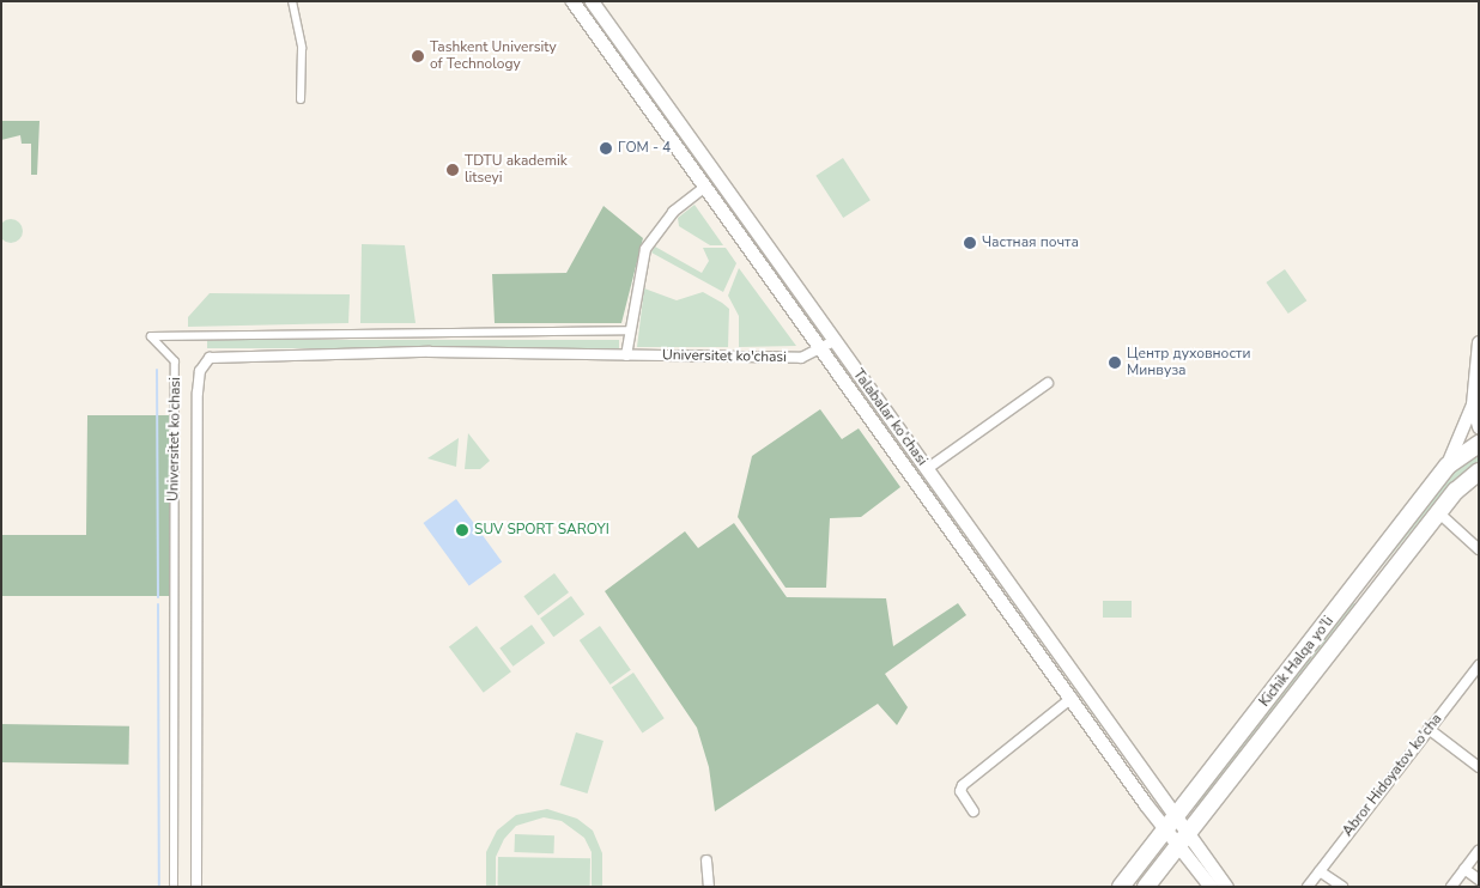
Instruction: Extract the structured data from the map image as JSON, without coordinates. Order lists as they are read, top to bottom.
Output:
{
  "streets": {
    "highway": ["Kichik Halqa yo'li"],
    "main road": ["Talabalar ko'chasi"],
    "street": ["Universitet ko'chasi", "Abror Hidoyatov ko'cha"]
  },
  "crossings": [
    ["Universitet ko'chasi", "Talabalar ko'chasi"],
    ["Talabalar ko'chasi", "Kichik Halqa yo'li"]
  ],
  "places": [
    "Tashkent University of Technology",
    "ГОМ - 4",
    "TDTU akademik litseyi",
    "Частная почта",
    "Центр духовности Минвуза",
    "SUV SPORT SAROYI"
  ]
}
